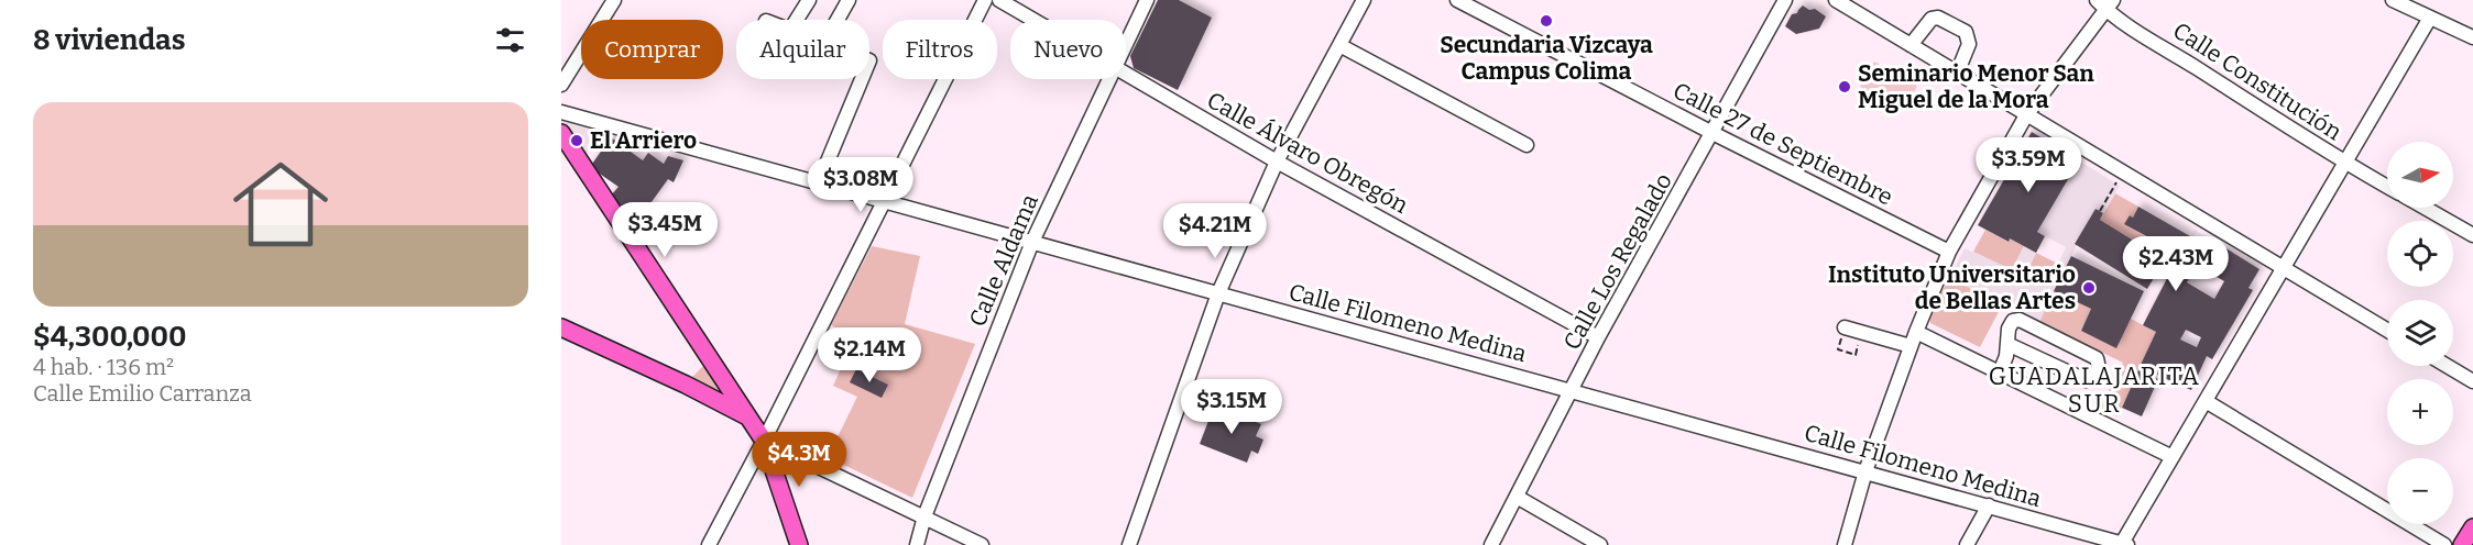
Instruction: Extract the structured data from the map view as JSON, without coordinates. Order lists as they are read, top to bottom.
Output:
{
  "streets": {
    "street": [
      "Calle Constitución",
      "Calle 27 de Septiembre",
      "Calle Álvaro Obregón",
      "Calle Aldama",
      "Calle Los Regalado",
      "Calle Filomeno Medina"
    ]
  },
  "crossings": [
    ["Calle 27 de Septiembre", "Calle Los Regalado"],
    ["Calle Álvaro Obregón", "Calle Los Regalado"],
    ["Calle Aldama", "Calle Filomeno Medina"],
    ["Calle Los Regalado", "Calle Filomeno Medina"]
  ],
  "districts": ["GUADALAJARITA SUR"],
  "places": [
    "Secundaria Vizcaya Campus Colima",
    "Seminario Menor San Miguel de la Mora",
    "El Arriero",
    "Instituto Universitario de Bellas Artes"
  ],
  "north": "right",
  "page": {
    "heading": "8 viviendas",
    "chip": [
      "Comprar",
      "Alquilar",
      "Filtros",
      "Nuevo"
    ],
    "list": [
      {
        "name": "$4,300,000",
        "note": "4 hab. · 136 m² · Calle Emilio Carranza"
      }
    ],
    "price": [
      "$3.59M",
      "$3.08M",
      "$3.45M",
      "$4.21M",
      "$2.43M",
      "$2.14M",
      "$3.15M",
      "$4.3M"
    ],
    "map_buttons": ["+", "−"]
  }
}
